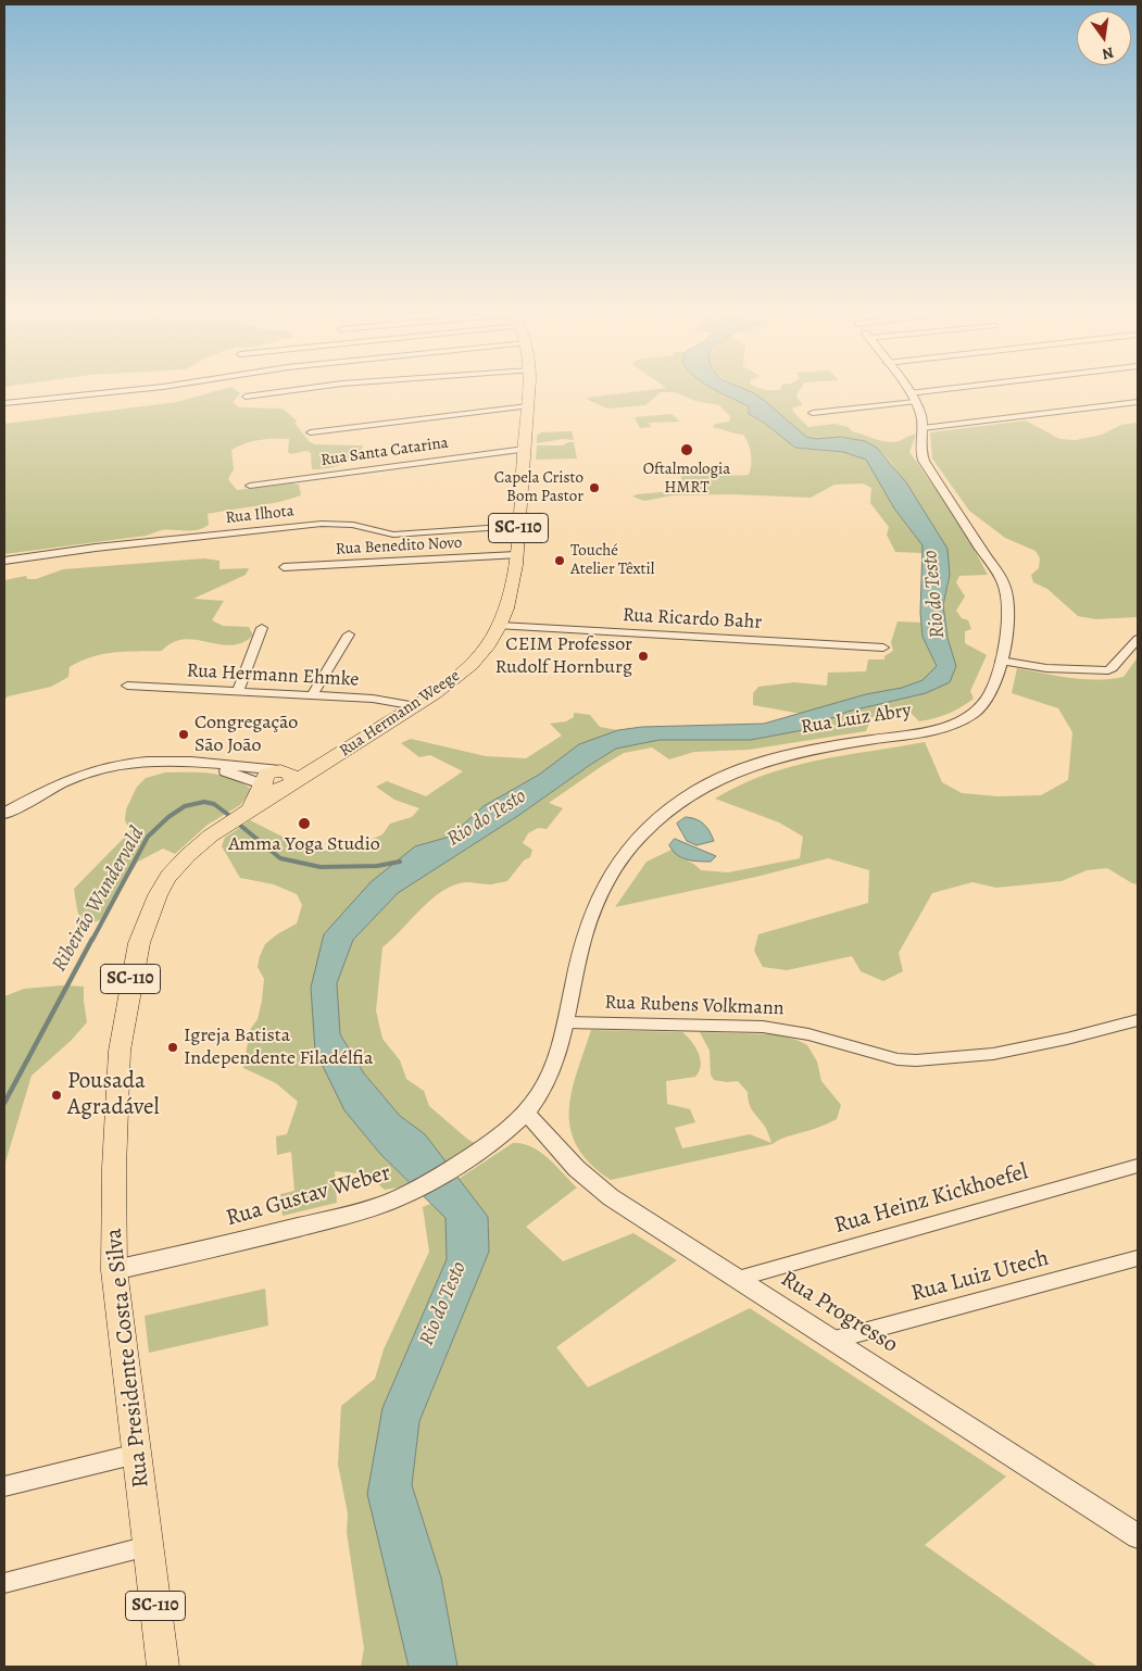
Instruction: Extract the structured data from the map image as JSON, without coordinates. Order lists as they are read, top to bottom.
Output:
{
  "streets": {
    "main road": ["SC-110", "Rua Hermann Weege", "Rua Presidente Costa e Silva"],
    "street": [
      "Rua Santa Catarina",
      "Rua Ilhota",
      "Rua Benedito Novo",
      "Rua Ricardo Bahr",
      "Rua Hermann Ehmke",
      "Rua Luiz Abry",
      "Rua Rubens Volkmann",
      "Rua Gustav Weber",
      "Rua Heinz Kickhoefel",
      "Rua Luiz Utech",
      "Rua Progresso"
    ]
  },
  "crossings": [
    ["Rua Santa Catarina", "Rua Hermann Weege"],
    ["Rua Ilhota", "Rua Hermann Weege"],
    ["SC-110", "Rua Hermann Weege"],
    ["SC-110", "Rua Presidente Costa e Silva"],
    ["Rua Benedito Novo", "Rua Hermann Weege"],
    ["Rua Ricardo Bahr", "Rua Hermann Weege"],
    ["Rua Hermann Ehmke", "Rua Hermann Weege"],
    ["Rua Hermann Weege", "Rua Presidente Costa e Silva"],
    ["Rua Luiz Abry", "Rua Rubens Volkmann"],
    ["Rua Luiz Abry", "Rua Gustav Weber"],
    ["Rua Luiz Abry", "Rua Progresso"],
    ["Rua Gustav Weber", "Rua Progresso"],
    ["Rua Gustav Weber", "Rua Presidente Costa e Silva"],
    ["Rua Heinz Kickhoefel", "Rua Progresso"],
    ["Rua Luiz Utech", "Rua Progresso"]
  ],
  "water": ["Rio do Testo", "Ribeirão Wundervald"],
  "places": [
    "Oftalmologia HMRT",
    "Capela Cristo Bom Pastor",
    "Touché Atelier Têxtil",
    "CEIM Professor Rudolf Hornburg",
    "Congregação São João",
    "Amma Yoga Studio",
    "Igreja Batista Independente Filadélfia",
    "Pousada Agradável"
  ],
  "north": "bottom"
}
